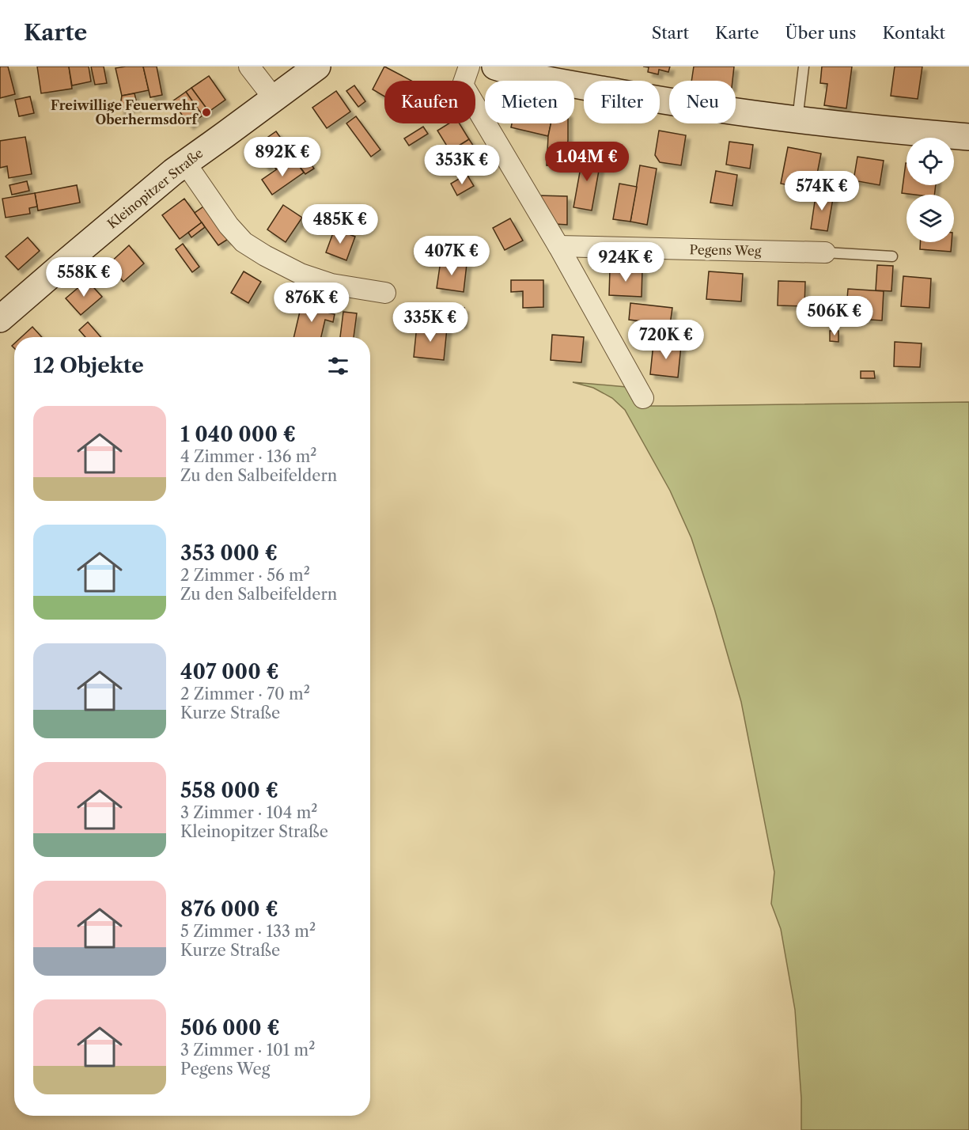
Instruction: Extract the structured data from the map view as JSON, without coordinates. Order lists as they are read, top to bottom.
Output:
{
  "streets": {
    "street": ["Kleinopitzer Straße", "Pegens Weg"]
  },
  "places": ["Freiwillige Feuerwehr Oberhermsdorf"],
  "page": {
    "header": "Karte",
    "nav": [
      "Start",
      "Karte",
      "Über uns",
      "Kontakt"
    ],
    "chip": [
      "Kaufen",
      "Mieten",
      "Filter",
      "Neu"
    ],
    "price": [
      "892K €",
      "1.04M €",
      "353K €",
      "574K €",
      "485K €",
      "407K €",
      "924K €",
      "558K €",
      "876K €",
      "506K €",
      "335K €",
      "720K €"
    ],
    "heading": "12 Objekte",
    "list": [
      {
        "name": "1 040 000 €",
        "note": "4 Zimmer · 136 m² · Zu den Salbeifeldern"
      },
      {
        "name": "353 000 €",
        "note": "2 Zimmer · 56 m² · Zu den Salbeifeldern"
      },
      {
        "name": "407 000 €",
        "note": "2 Zimmer · 70 m² · Kurze Straße"
      },
      {
        "name": "558 000 €",
        "note": "3 Zimmer · 104 m² · Kleinopitzer Straße"
      },
      {
        "name": "876 000 €",
        "note": "5 Zimmer · 133 m² · Kurze Straße"
      },
      {
        "name": "506 000 €",
        "note": "3 Zimmer · 101 m² · Pegens Weg"
      }
    ]
  }
}
